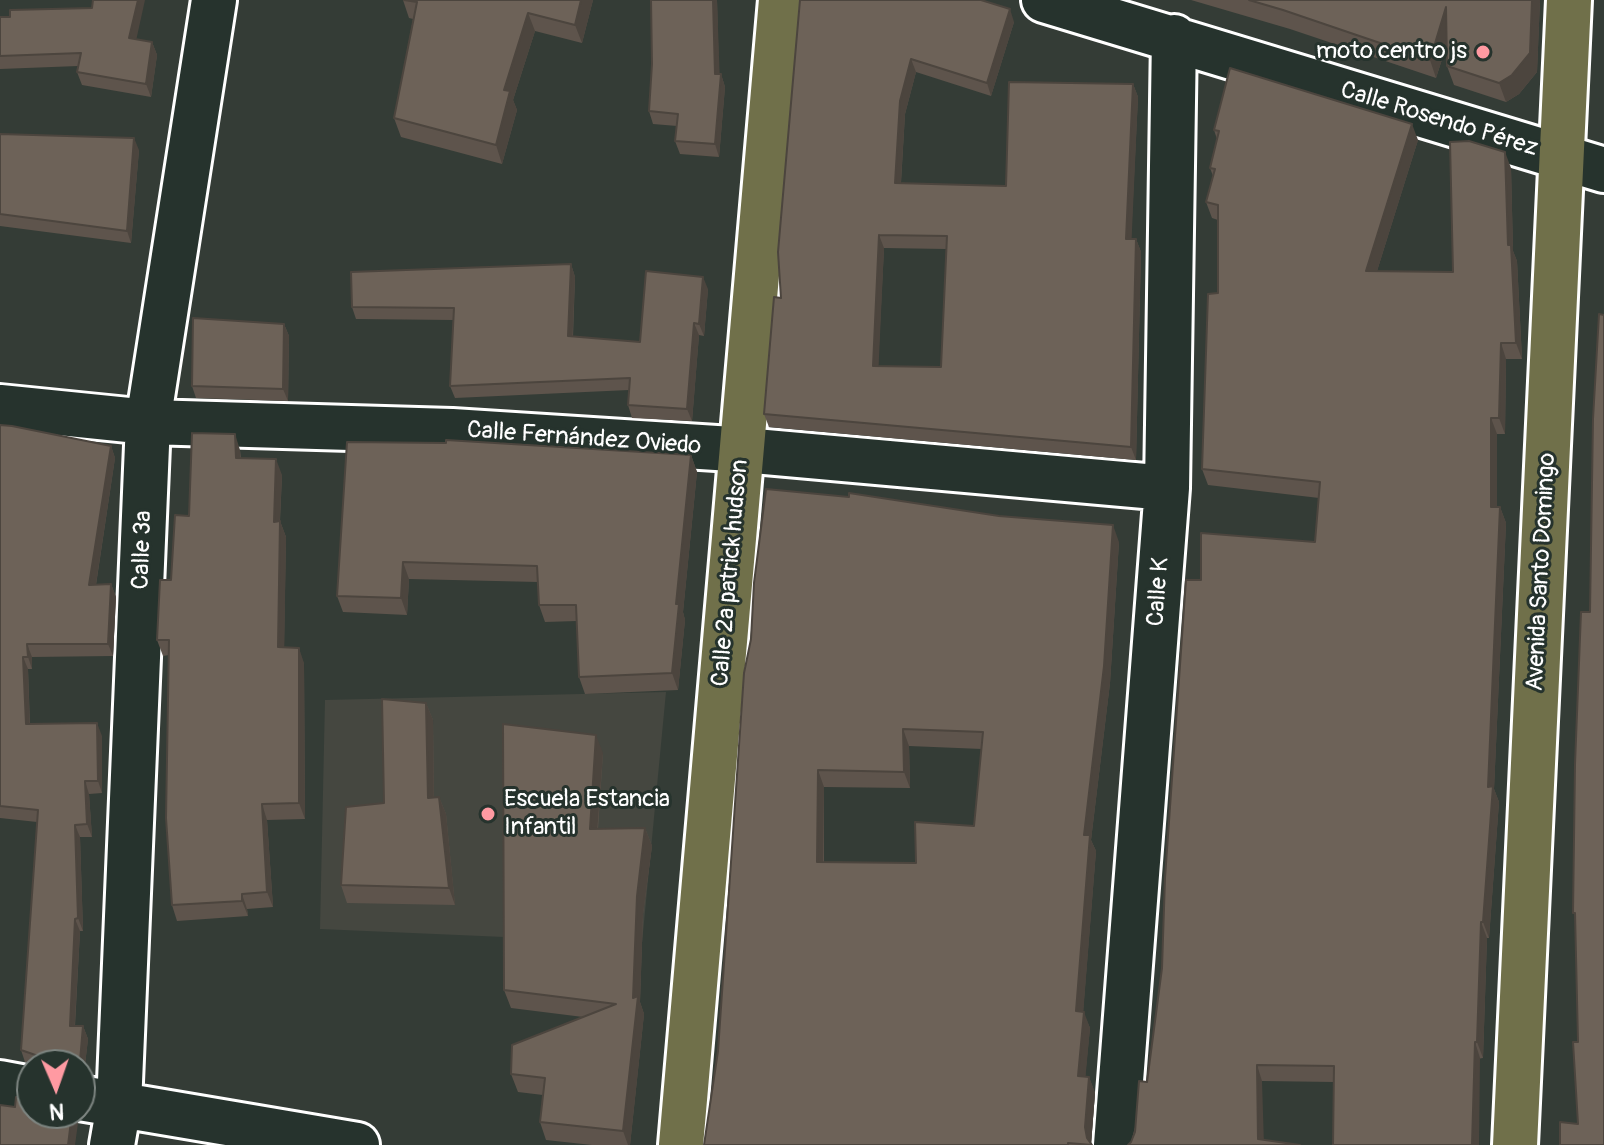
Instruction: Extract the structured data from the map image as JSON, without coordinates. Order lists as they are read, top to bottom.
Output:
{
  "streets": {
    "main road": ["Avenida Santo Domingo", "Calle 2ª patrick hudson"],
    "street": [
      "Calle Rosendo Pérez",
      "Calle Fernández Oviedo",
      "Calle 3ª",
      "Calle K"
    ]
  },
  "crossings": [
    ["Calle Rosendo Pérez", "Avenida Santo Domingo"],
    ["Calle Rosendo Pérez", "Calle K"],
    ["Calle Fernández Oviedo", "Calle 3ª"],
    ["Calle Fernández Oviedo", "Calle 2ª patrick hudson"],
    ["Calle Fernández Oviedo", "Calle K"]
  ],
  "places": ["moto centro js", "Escuela Estancia Infantil"],
  "north": "bottom"
}
